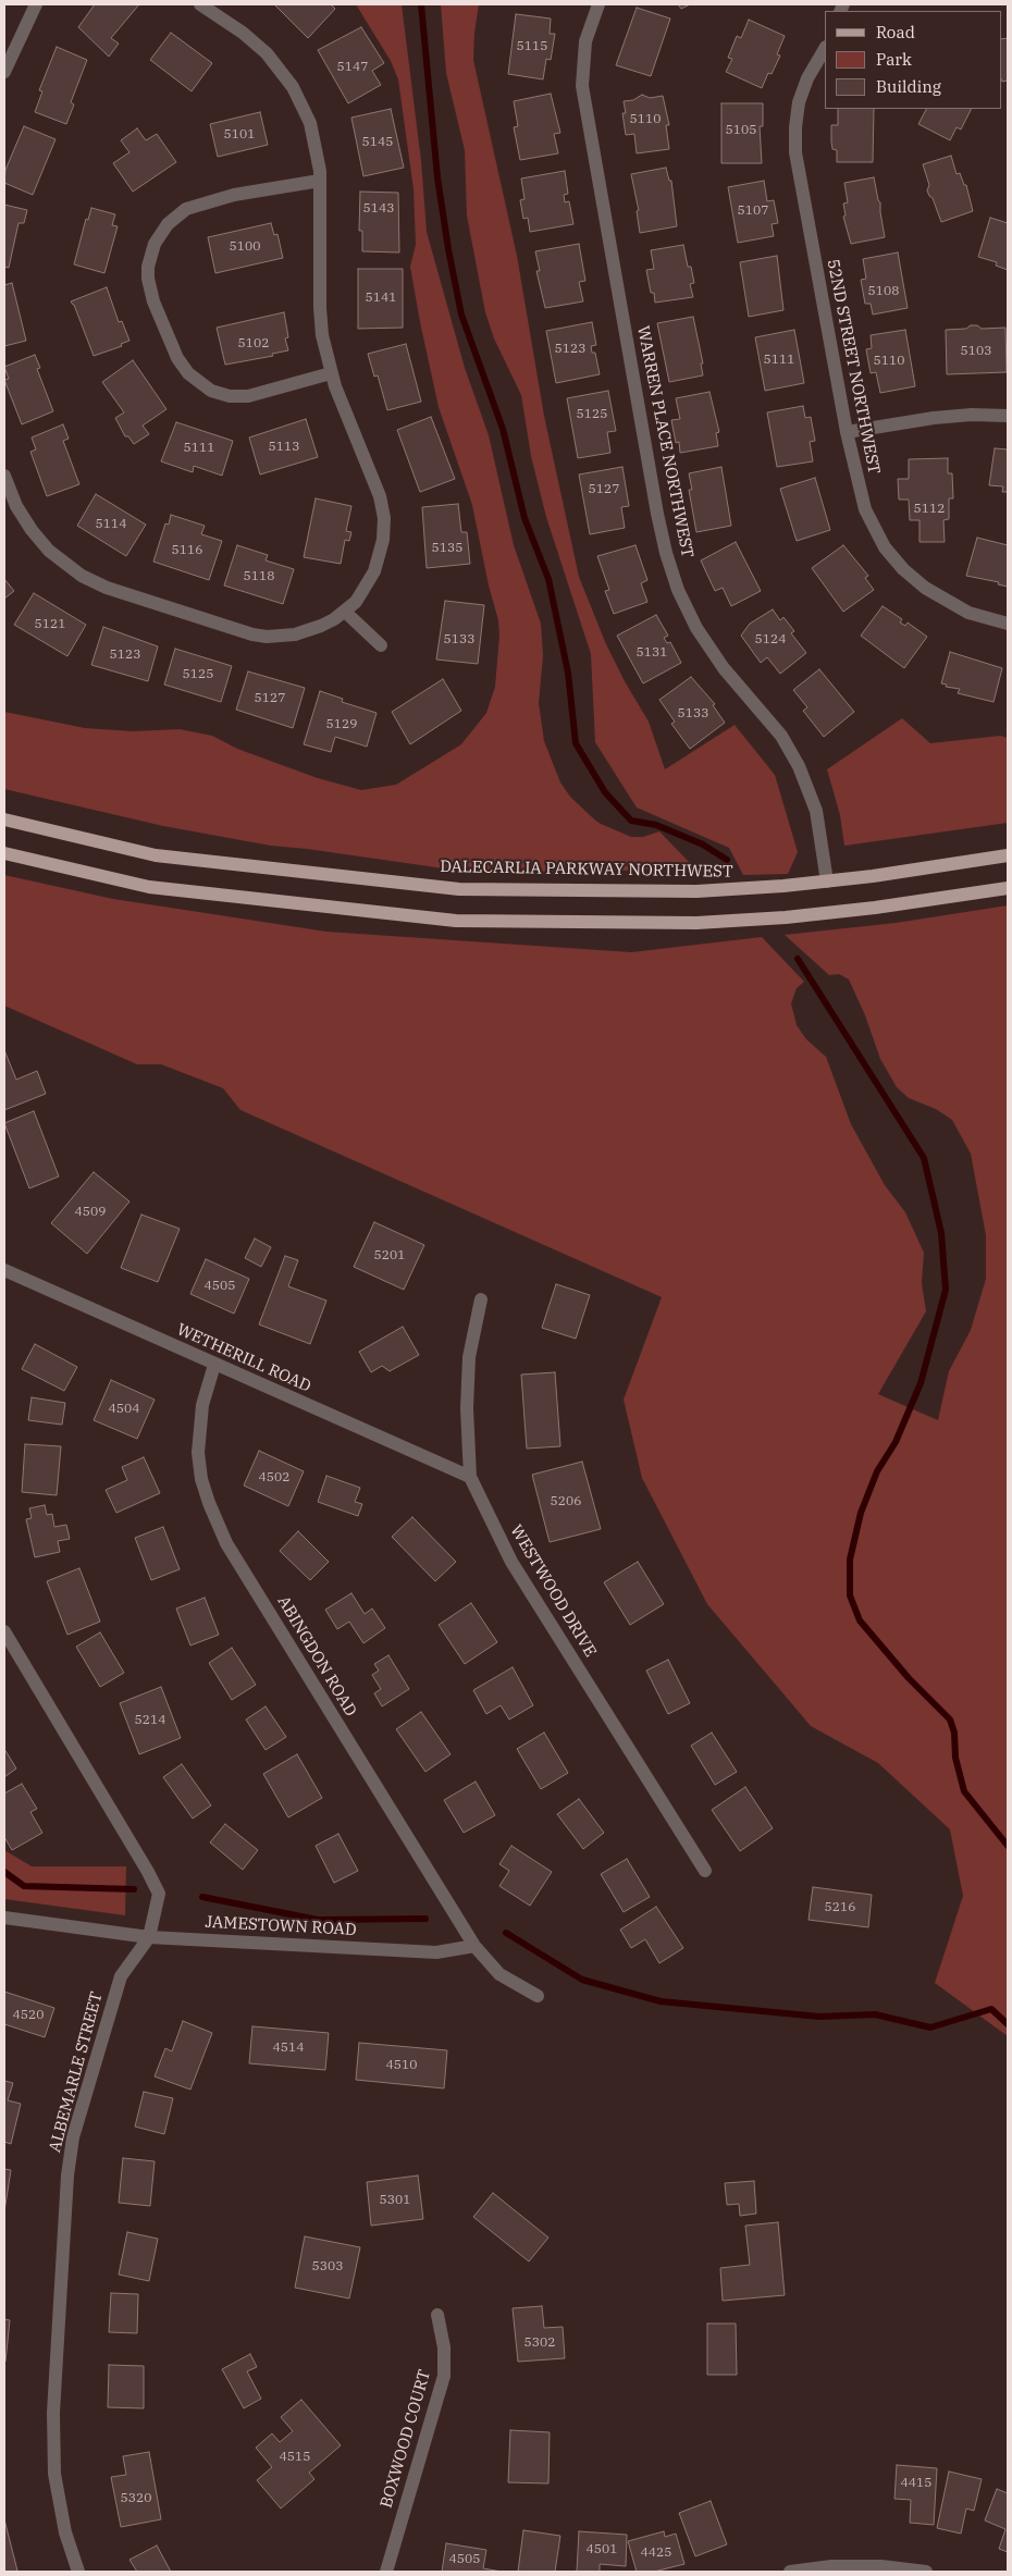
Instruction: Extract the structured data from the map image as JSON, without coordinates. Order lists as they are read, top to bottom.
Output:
{
  "streets": {
    "main road": ["DALECARLIA PARKWAY NORTHWEST"],
    "street": [
      "52ND STREET NORTHWEST",
      "WARREN PLACE NORTHWEST",
      "WETHERILL ROAD",
      "WESTWOOD DRIVE",
      "ABINGDON ROAD",
      "JAMESTOWN ROAD",
      "ALBEMARLE STREET",
      "BOXWOOD COURT"
    ]
  },
  "crossings": [
    ["WARREN PLACE NORTHWEST", "DALECARLIA PARKWAY NORTHWEST"],
    ["WETHERILL ROAD", "WESTWOOD DRIVE"],
    ["WETHERILL ROAD", "ABINGDON ROAD"],
    ["ABINGDON ROAD", "JAMESTOWN ROAD"],
    ["JAMESTOWN ROAD", "ALBEMARLE STREET"]
  ],
  "house_numbers": [
    "5115",
    "5147",
    "5110",
    "5105",
    "5101",
    "5145",
    "5143",
    "5107",
    "5100",
    "5108",
    "5141",
    "5102",
    "5123",
    "5103",
    "5111",
    "5110",
    "5125",
    "5113",
    "5111",
    "5127",
    "5112",
    "5114",
    "5135",
    "5116",
    "5118",
    "5121",
    "5133",
    "5124",
    "5131",
    "5123",
    "5125",
    "5127",
    "5133",
    "5129",
    "4509",
    "5201",
    "4505",
    "4504",
    "4502",
    "5206",
    "5214",
    "5216",
    "4520",
    "4514",
    "4510",
    "5301",
    "5303",
    "5302",
    "4515",
    "4415",
    "5320",
    "4501",
    "4425",
    "4505"
  ],
  "legend": ["Road", "Park", "Building"]
}
